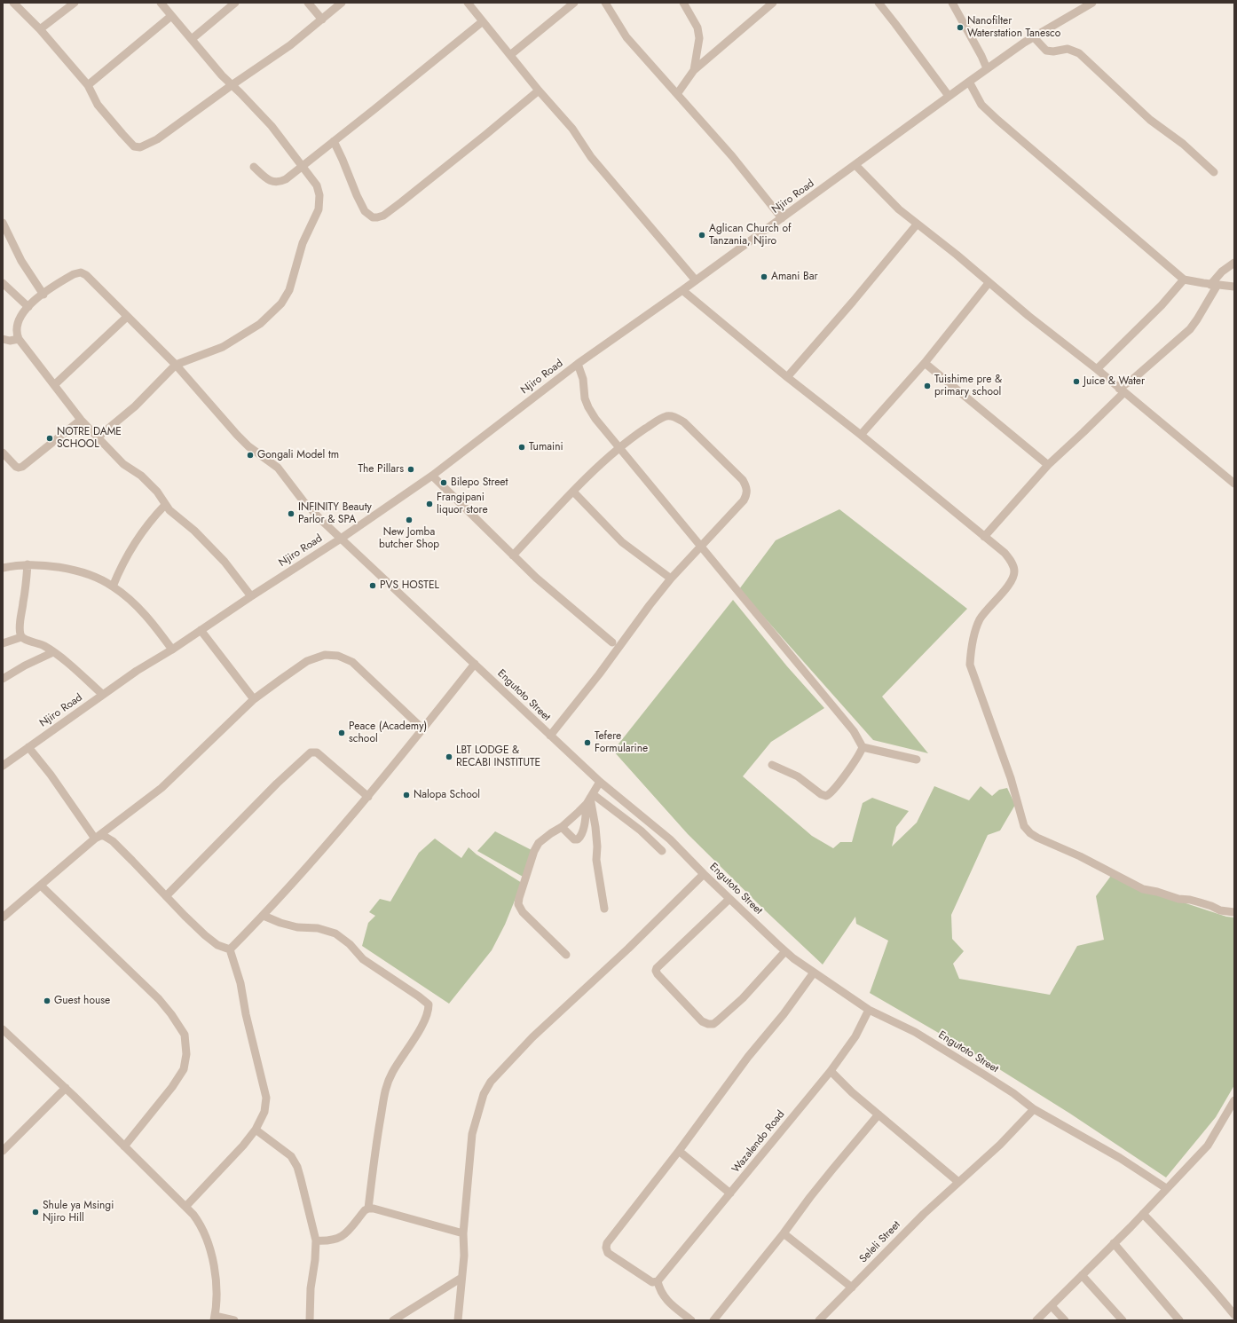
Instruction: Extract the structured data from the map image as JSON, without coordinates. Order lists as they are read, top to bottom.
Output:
{
  "streets": {
    "street": [
      "Njiro Road",
      "Engutoto Street",
      "Wazalendo Road",
      "Seleli Street"
    ]
  },
  "crossings": [
    ["Njiro Road", "Engutoto Street"],
    ["Engutoto Street", "Wazalendo Road"],
    ["Engutoto Street", "Seleli Street"]
  ],
  "places": [
    "Nanofilter Waterstation Tanesco",
    "Aglican Church of Tanzania, Njiro",
    "Amani Bar",
    "Juice & Water",
    "Tuishime pre & primary school",
    "NOTRE DAME SCHOOL",
    "Tumaini",
    "Gongali Model tm",
    "The Pillars",
    "Bilepo Street",
    "Frangipani liquor store",
    "INFINITY Beauty Parlor & SPA",
    "New Jomba butcher Shop",
    "PVS HOSTEL",
    "Peace (Academy) school",
    "Tefere Formularine",
    "LBT LODGE & RECABI INSTITUTE",
    "Nalopa School",
    "Guest house",
    "Shule ya Msingi Njiro Hill"
  ]
}
